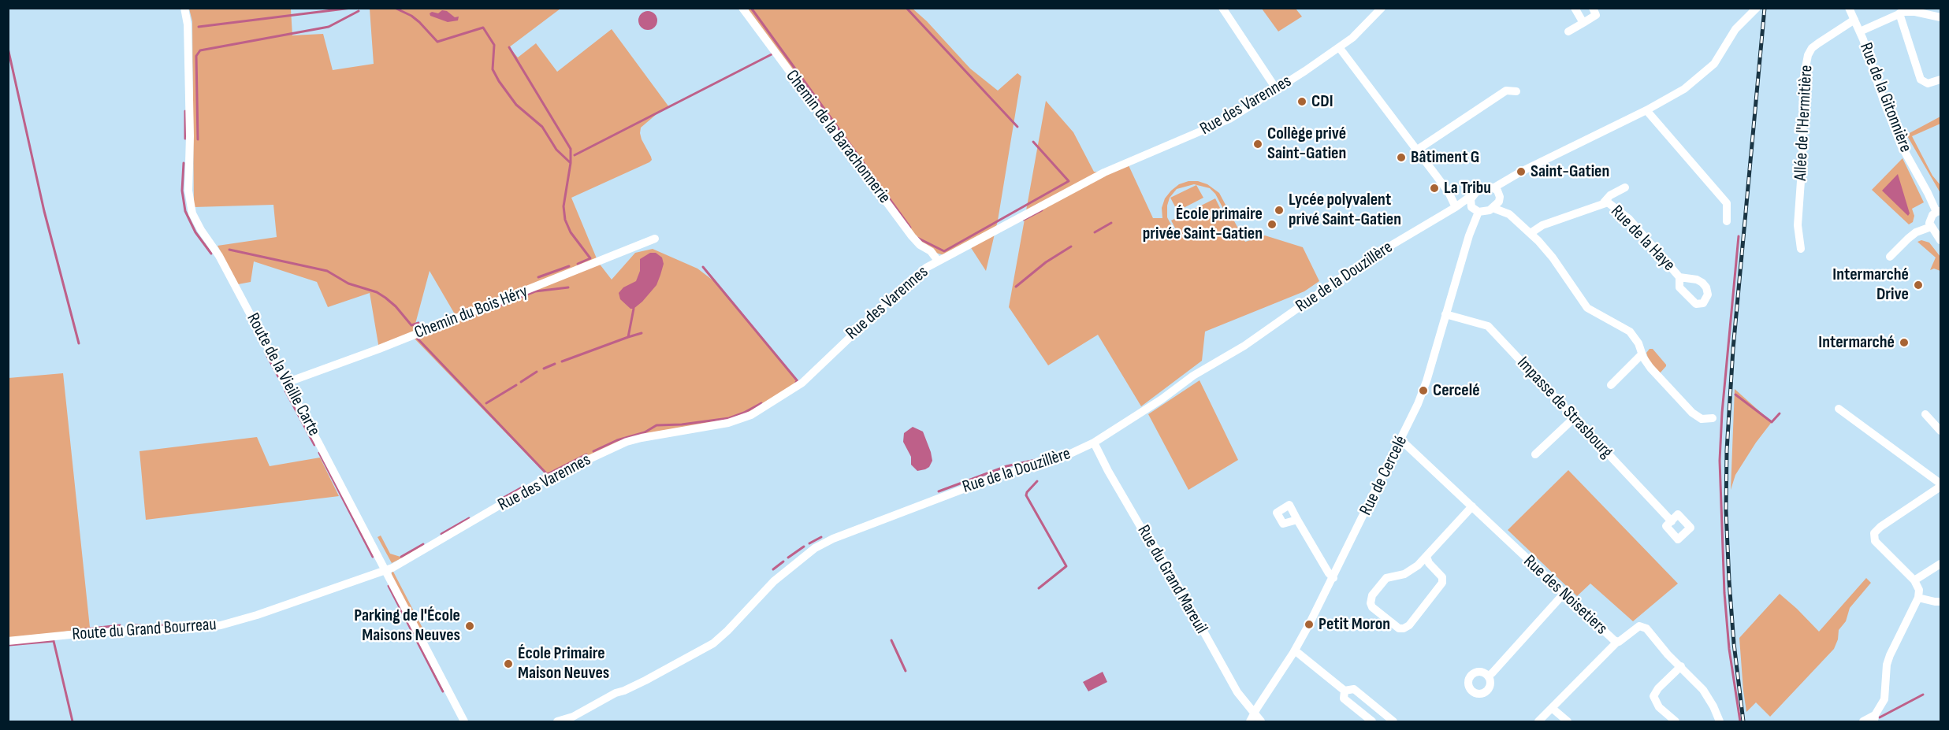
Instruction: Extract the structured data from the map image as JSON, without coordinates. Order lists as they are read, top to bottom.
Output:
{
  "streets": {
    "street": [
      "Rue de la Gitonnière",
      "Rue des Varennes",
      "Allée de l'Hermitière",
      "Chemin de la Barachonnerie",
      "Rue de la Haye",
      "Rue de la Douzillère",
      "Chemin du Bois Héry",
      "Route de la Vieille Carte",
      "Impasse de Strasbourg",
      "Rue de Cercelé",
      "Rue du Grand Mareuil",
      "Rue des Noisetiers",
      "Route du Grand Bourreau"
    ]
  },
  "crossings": [
    ["Rue de la Gitonnière", "Allée de l'Hermitière"],
    ["Rue des Varennes", "Chemin de la Barachonnerie"],
    ["Rue des Varennes", "Route de la Vieille Carte"],
    ["Rue des Varennes", "Route du Grand Bourreau"],
    ["Rue de la Douzillère", "Rue de Cercelé"],
    ["Rue de la Douzillère", "Rue du Grand Mareuil"],
    ["Chemin du Bois Héry", "Route de la Vieille Carte"],
    ["Route de la Vieille Carte", "Route du Grand Bourreau"],
    ["Impasse de Strasbourg", "Rue de Cercelé"],
    ["Rue de Cercelé", "Rue du Grand Mareuil"],
    ["Rue de Cercelé", "Rue des Noisetiers"]
  ],
  "places": [
    "CDI",
    "Collège privé Saint-Gatien",
    "Bâtiment G",
    "Saint-Gatien",
    "La Tribu",
    "Lycée polyvalent privé Saint-Gatien",
    "École primaire privée Saint-Gatien",
    "Intermarché Drive",
    "Intermarché",
    "Cercelé",
    "Petit Moron",
    "Parking de l'École Maisons Neuves",
    "École Primaire Maison Neuves"
  ]
}
